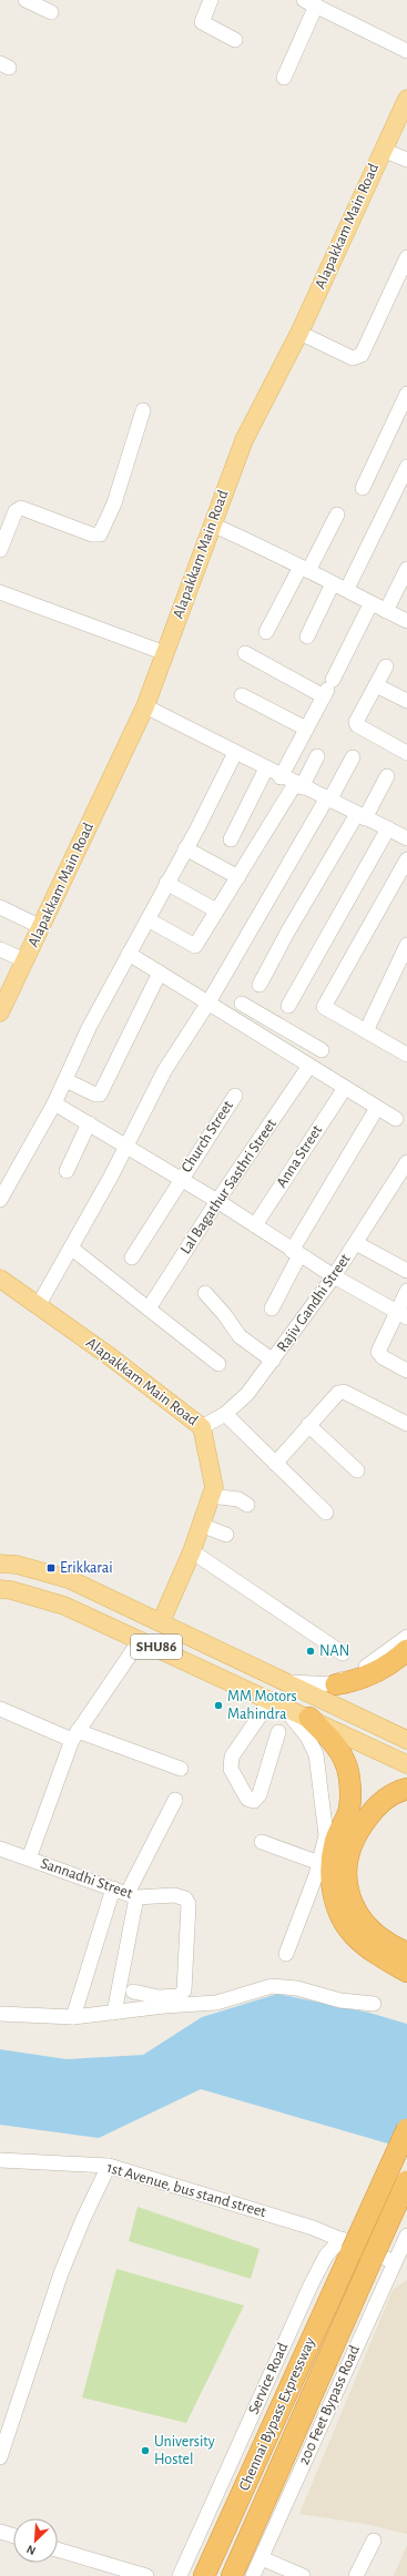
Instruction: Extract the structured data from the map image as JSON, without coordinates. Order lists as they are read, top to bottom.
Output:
{
  "streets": {
    "highway": ["Chennai Bypass Expressway"],
    "main road": ["Alapakkam Main Road", "SHU86"],
    "street": [
      "Church Street",
      "Anna Street",
      "Lal Bagathur Sasthri Street",
      "Rajiv Gandhi Street",
      "Sannadhi Street",
      "1st Avenue, bus stand street",
      "Service Road",
      "200 Feet Bypass Road"
    ]
  },
  "crossings": [
    ["Alapakkam Main Road", "Rajiv Gandhi Street"],
    ["Alapakkam Main Road", "SHU86"],
    ["1st Avenue, bus stand street", "Service Road"],
    ["1st Avenue, bus stand street", "Chennai Bypass Expressway"],
    ["Service Road", "Chennai Bypass Expressway"]
  ],
  "places": {
    "transit": ["Erikkarai"],
    "other": ["NAN", "MM Motors Mahindra", "University Hostel"]
  },
  "north": "bottom left"
}
